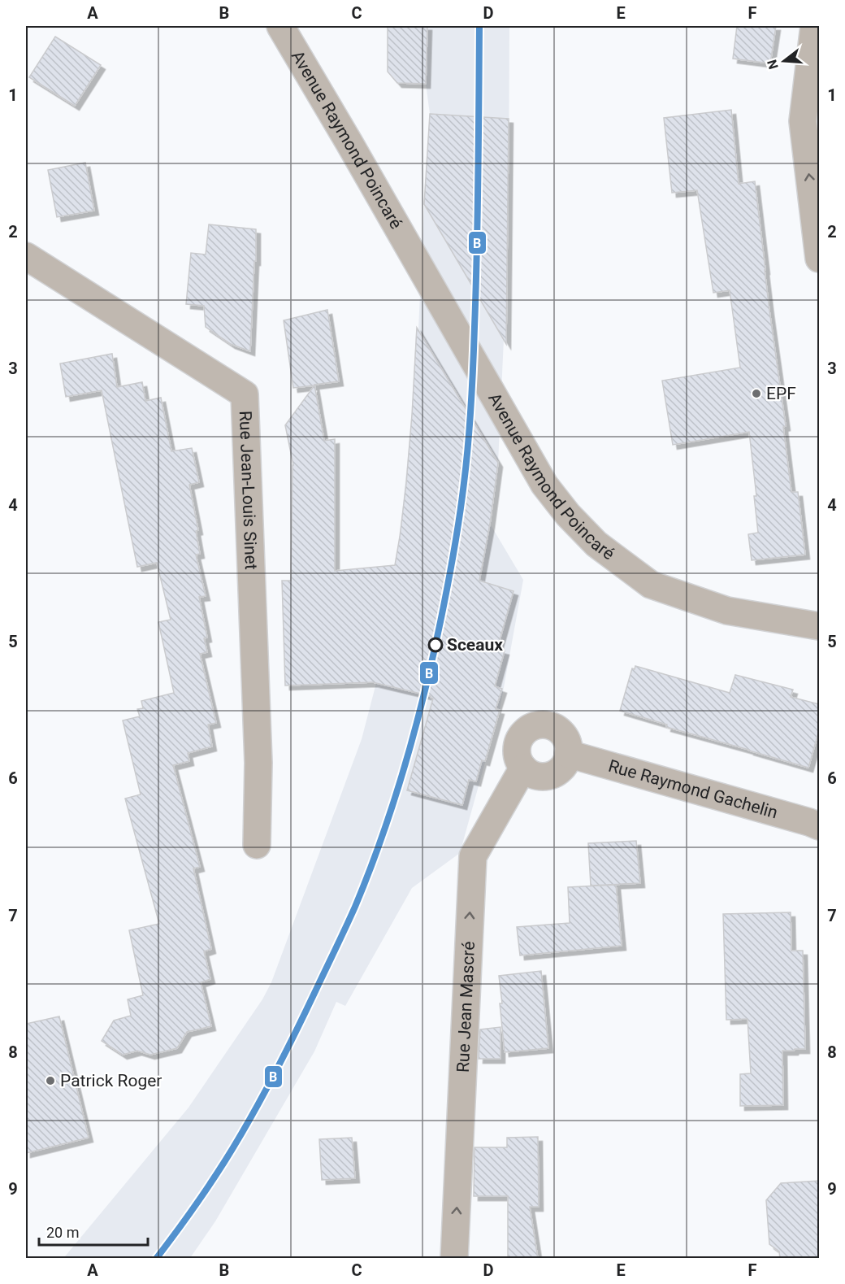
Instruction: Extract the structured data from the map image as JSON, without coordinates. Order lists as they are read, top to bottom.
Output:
{
  "streets": {
    "street": [
      "Avenue Raymond Poincaré",
      "Rue Jean-Louis Sinet",
      "Rue Raymond Gachelin",
      "Rue Jean Mascré"
    ]
  },
  "crossings": [
    ["Rue Raymond Gachelin", "Rue Jean Mascré"]
  ],
  "one_way": ["Rue Jean Mascré"],
  "places": ["EPF", "Sceaux", "Patrick Roger"],
  "lines": ["transit line B"],
  "scale_bar": "20 m",
  "north": "left",
  "grid": {
    "columns": [
      "A",
      "B",
      "C",
      "D",
      "E",
      "F"
    ],
    "rows": [
      "1",
      "2",
      "3",
      "4",
      "5",
      "6",
      "7",
      "8",
      "9"
    ]
  }
}
